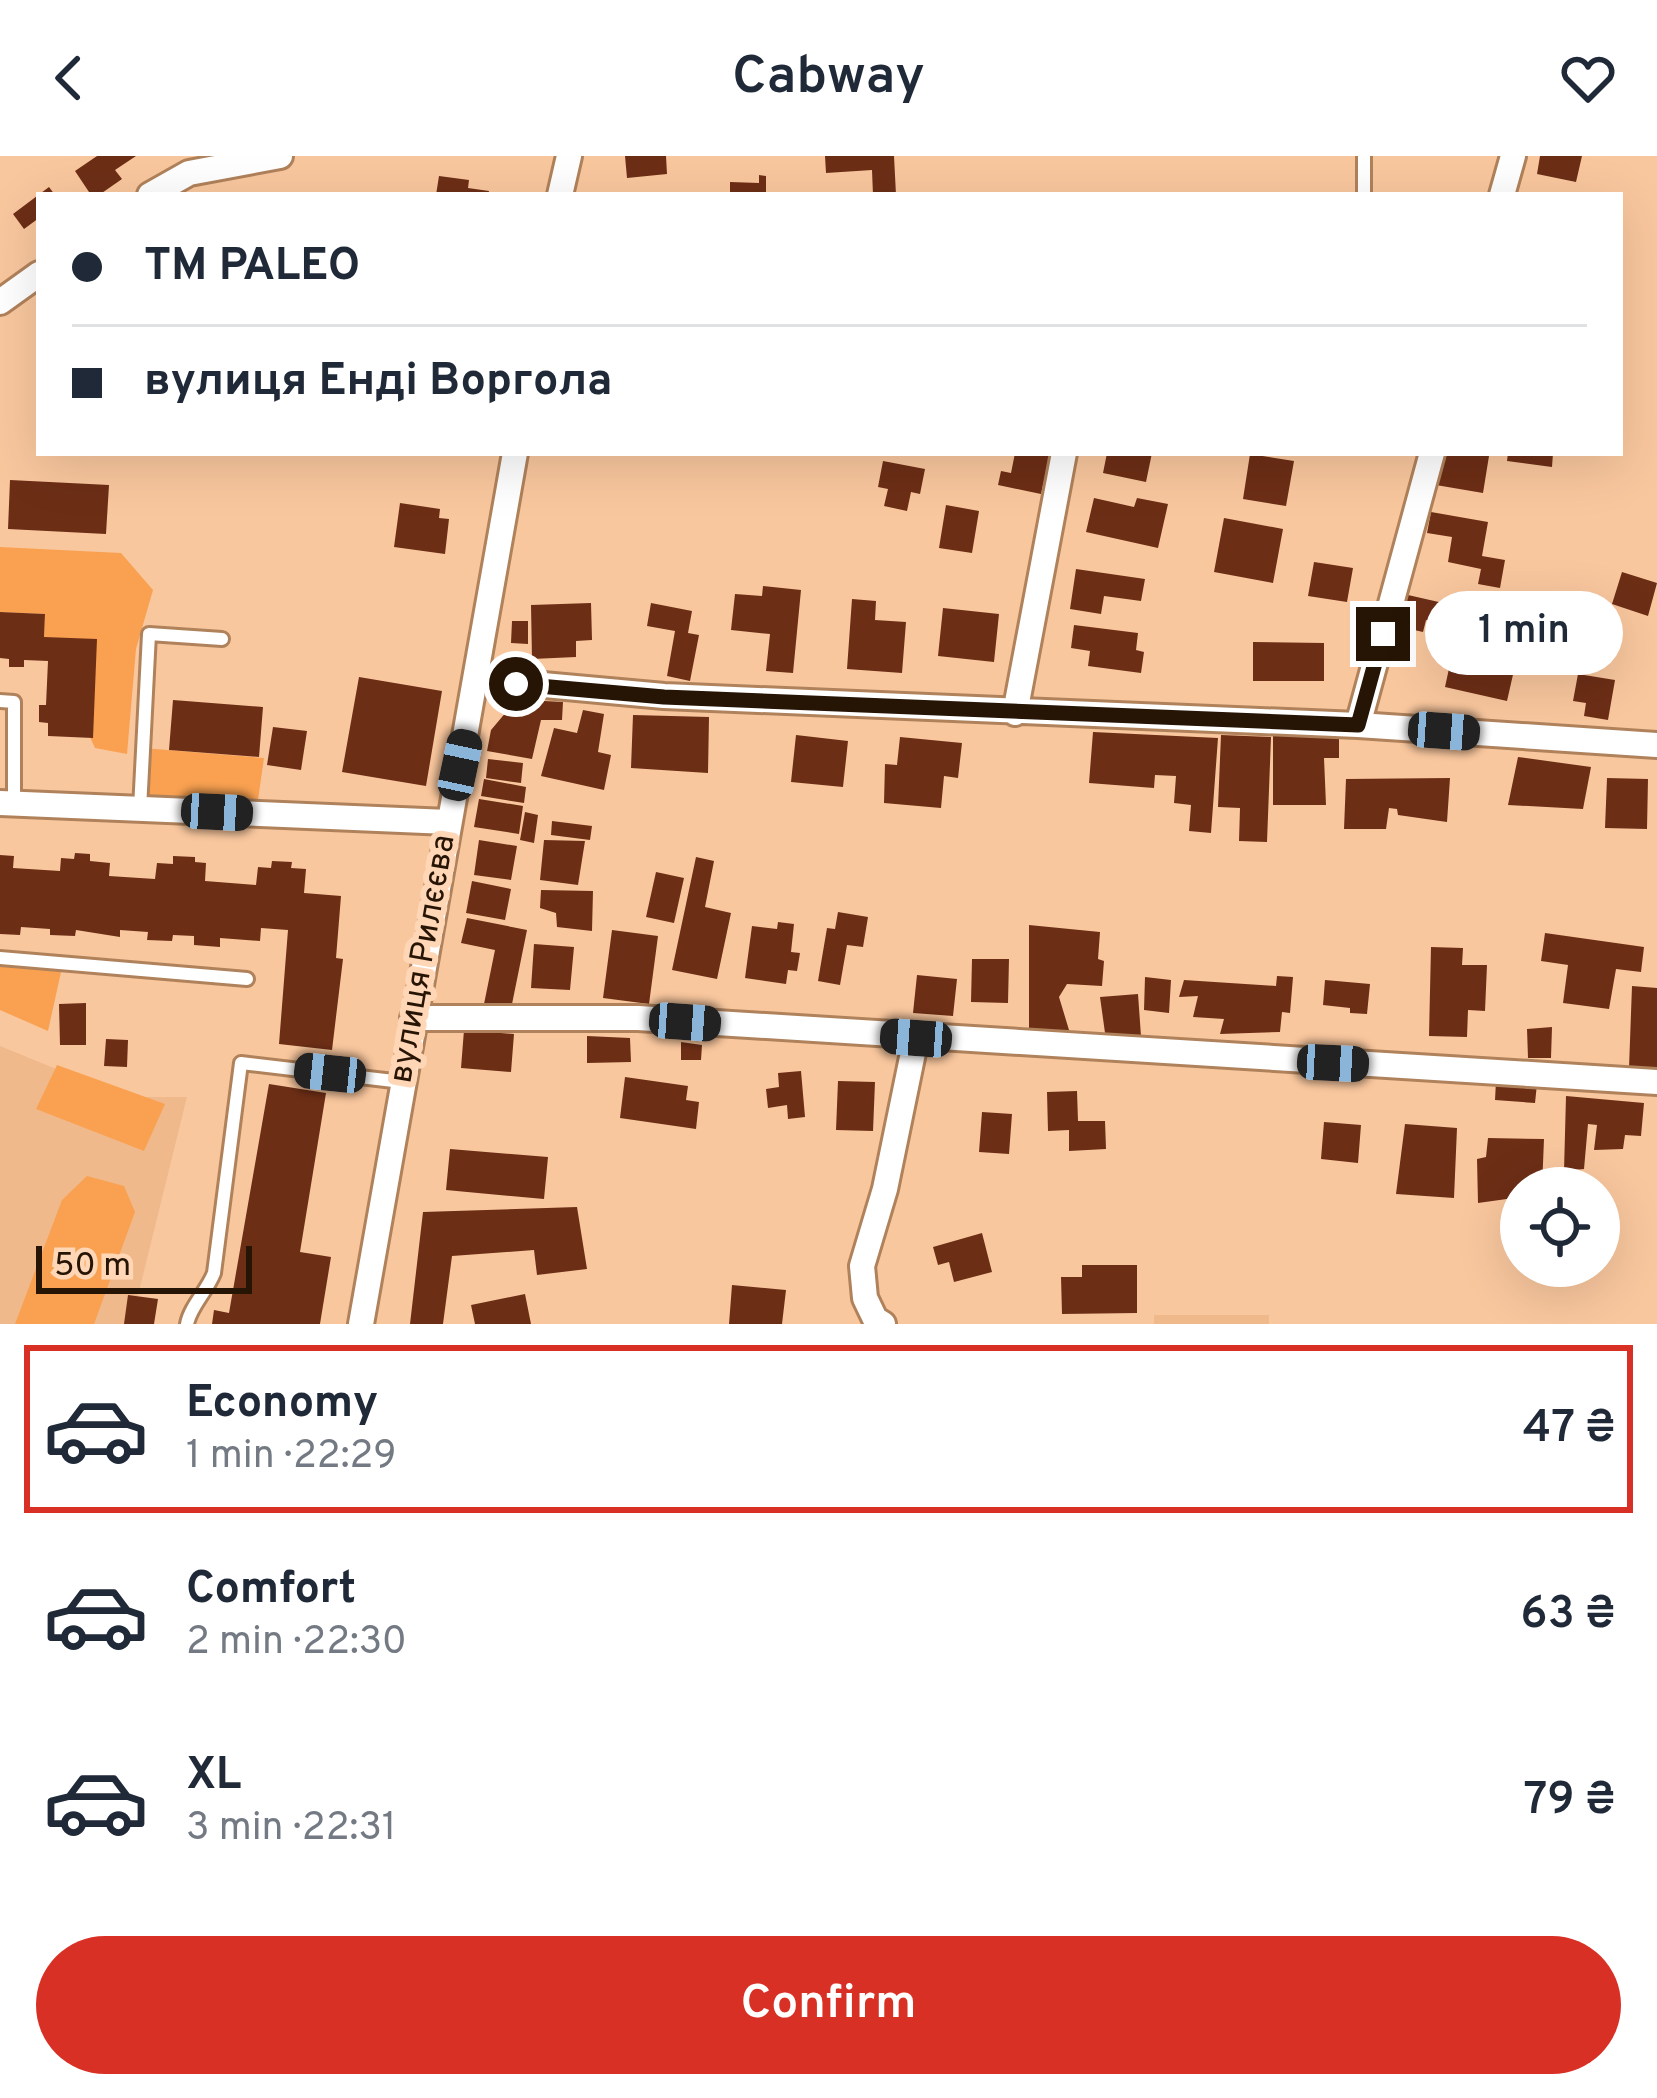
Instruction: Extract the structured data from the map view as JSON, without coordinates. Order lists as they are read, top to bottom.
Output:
{
  "streets": {
    "street": ["вулиця Рилєєва"]
  },
  "scale_bar": "50 m",
  "page": {
    "header": "Cabway",
    "banner": ["ТМ PALEO", "вулиця Енді Воргола"],
    "bubble": "1 min",
    "scale": "50 m",
    "list": [
      {
        "name": "Economy",
        "note": "1 min · 22:29",
        "value": "47 ₴"
      },
      {
        "name": "Comfort",
        "note": "2 min · 22:30",
        "value": "63 ₴"
      },
      {
        "name": "XL",
        "note": "3 min · 22:31",
        "value": "79 ₴"
      }
    ],
    "buttons": "Confirm"
  }
}
